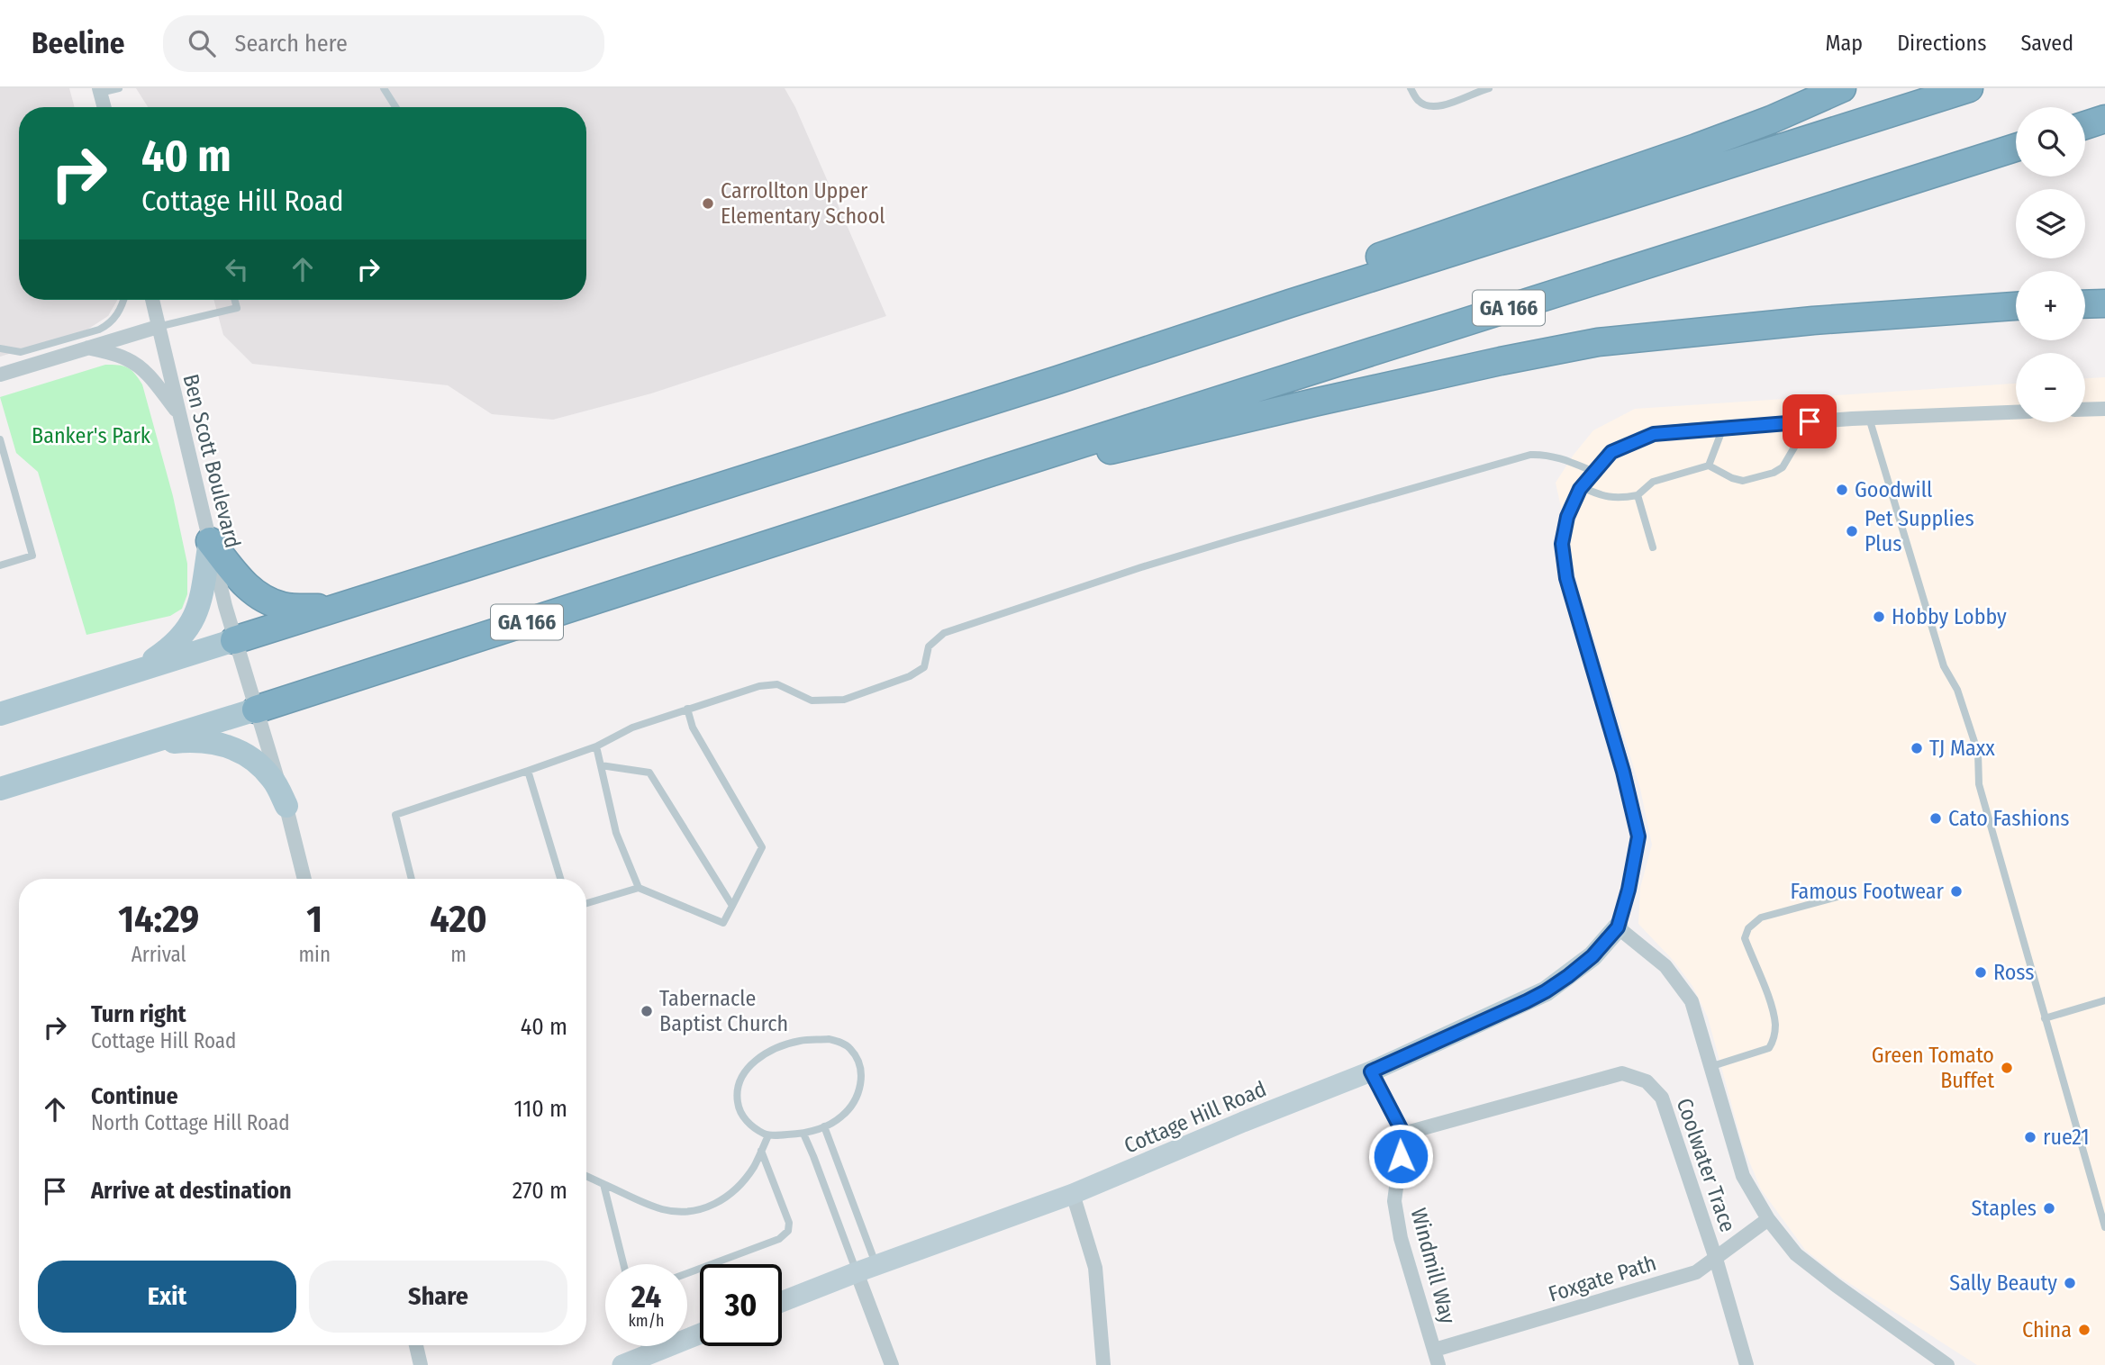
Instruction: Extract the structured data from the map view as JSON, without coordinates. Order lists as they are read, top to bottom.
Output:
{
  "streets": {
    "highway": ["GA 166"],
    "street": [
      "Ben Scott Boulevard",
      "Cottage Hill Road",
      "Coolwater Trace",
      "Windmill Way",
      "Foxgate Path"
    ]
  },
  "crossings": [
    ["GA 166", "Ben Scott Boulevard"],
    ["Coolwater Trace", "Windmill Way"],
    ["Coolwater Trace", "Foxgate Path"],
    ["Windmill Way", "Foxgate Path"]
  ],
  "parks": ["Banker's Park"],
  "places": [
    "Carrollton Upper Elementary School",
    "Goodwill",
    "Pet Supplies Plus",
    "Hobby Lobby",
    "TJ Maxx",
    "Cato Fashions",
    "Famous Footwear",
    "Ross",
    "Tabernacle Baptist Church",
    "Green Tomato Buffet",
    "rue21",
    "Staples",
    "Sally Beauty",
    "China"
  ],
  "page": {
    "header": "Beeline",
    "search": "Search here",
    "nav": ["Map", "Directions", "Saved"],
    "map_buttons": ["+", "−"],
    "turn": ["40 m", "Cottage Hill Road"],
    "eta": [
      "14:29",
      "Arrival",
      "1",
      "min",
      "420",
      "m"
    ],
    "list": [
      {
        "name": "Turn right",
        "note": "Cottage Hill Road",
        "value": "40 m"
      },
      {
        "name": "Continue",
        "note": "North Cottage Hill Road",
        "value": "110 m"
      },
      {
        "name": "Arrive at destination",
        "value": "270 m"
      }
    ],
    "buttons": ["Exit", "Share"],
    "speed": "24 km/h",
    "limit": "30"
  }
}
